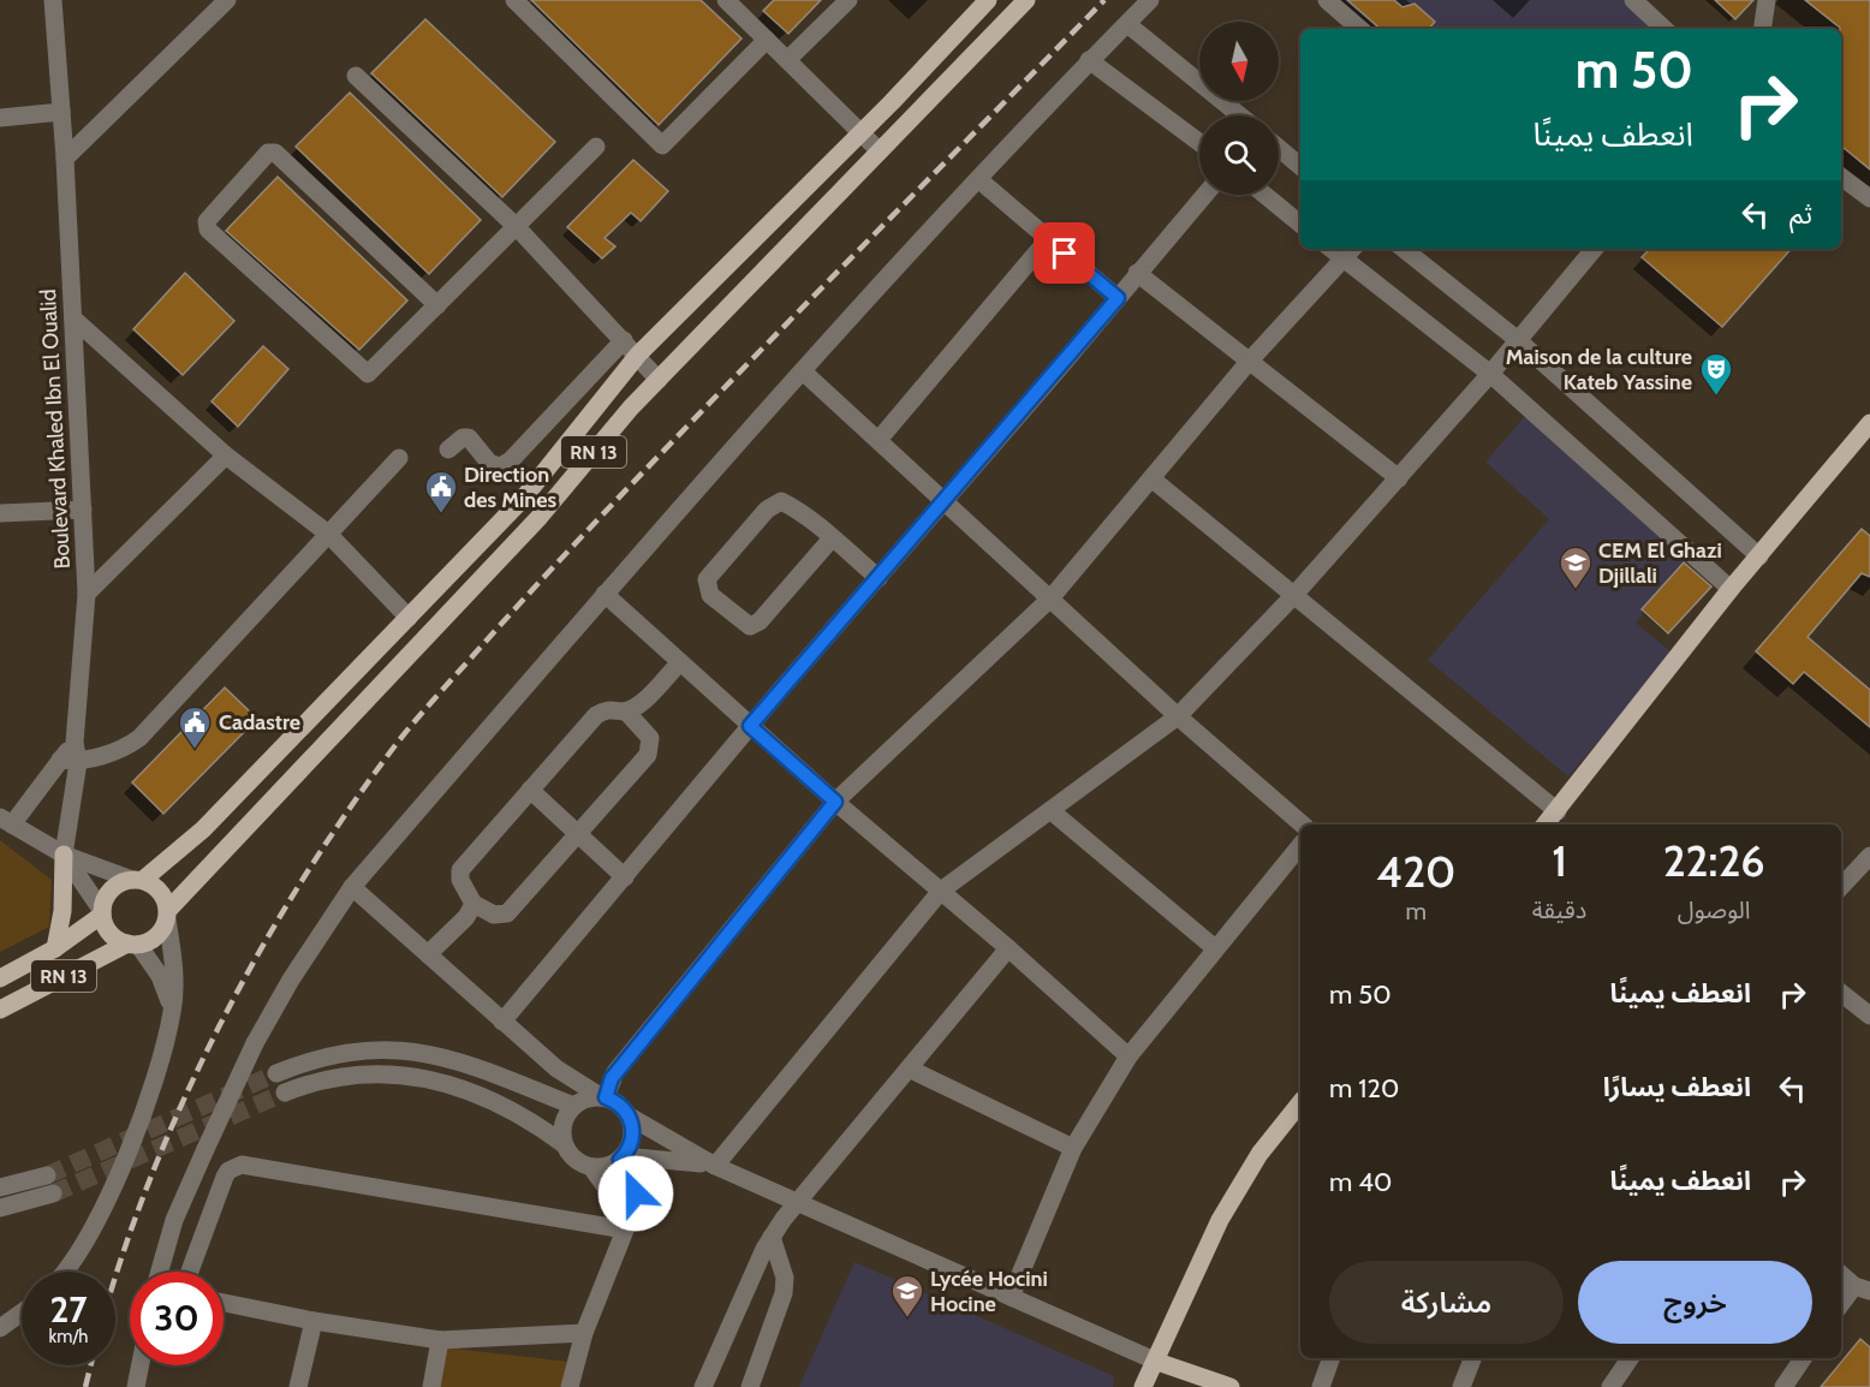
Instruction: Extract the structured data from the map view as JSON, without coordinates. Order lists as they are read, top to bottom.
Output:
{
  "streets": {
    "main road": ["RN 13"],
    "street": ["Boulevard Khaled Ibn El Oualid"]
  },
  "places": {
    "theatre": ["Maison de la culture Kateb Yassine"],
    "public building": ["Direction des Mines", "Cadastre"],
    "school or university": ["CEM El Ghazi Djillali", "Lycée Hocini Hocine"]
  },
  "north": "bottom",
  "page": {
    "turn": ["50 m", "انعطف يمينًا"],
    "then": "ثم",
    "eta": [
      "22:26",
      "الوصول",
      "1",
      "دقيقة",
      "420",
      "m"
    ],
    "list": [
      {
        "name": "انعطف يمينًا",
        "value": "50 m"
      },
      {
        "name": "انعطف يسارًا",
        "value": "120 m"
      },
      {
        "name": "انعطف يمينًا",
        "value": "40 m"
      }
    ],
    "buttons": ["خروج", "مشاركة"],
    "speed": "27 km/h",
    "limit": "30"
  }
}
